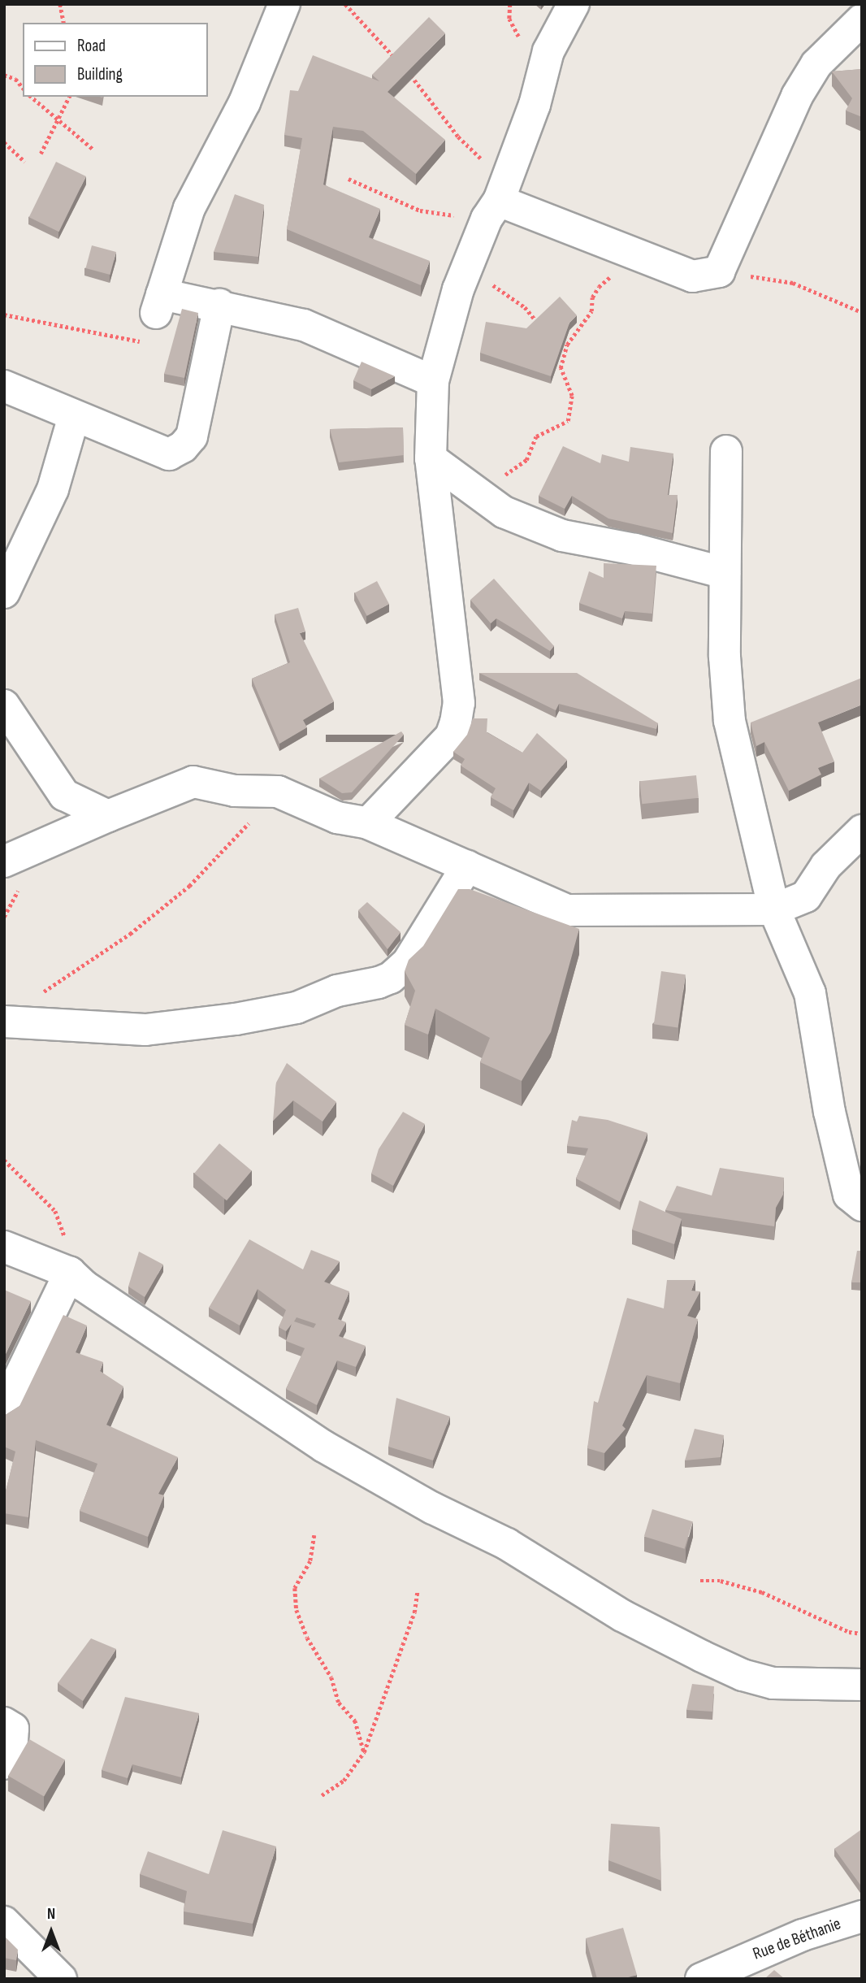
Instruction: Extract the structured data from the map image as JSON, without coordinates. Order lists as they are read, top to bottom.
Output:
{
  "streets": {
    "street": ["Rue de Béthanie"]
  },
  "legend": ["Road", "Building"],
  "north": "top"
}
